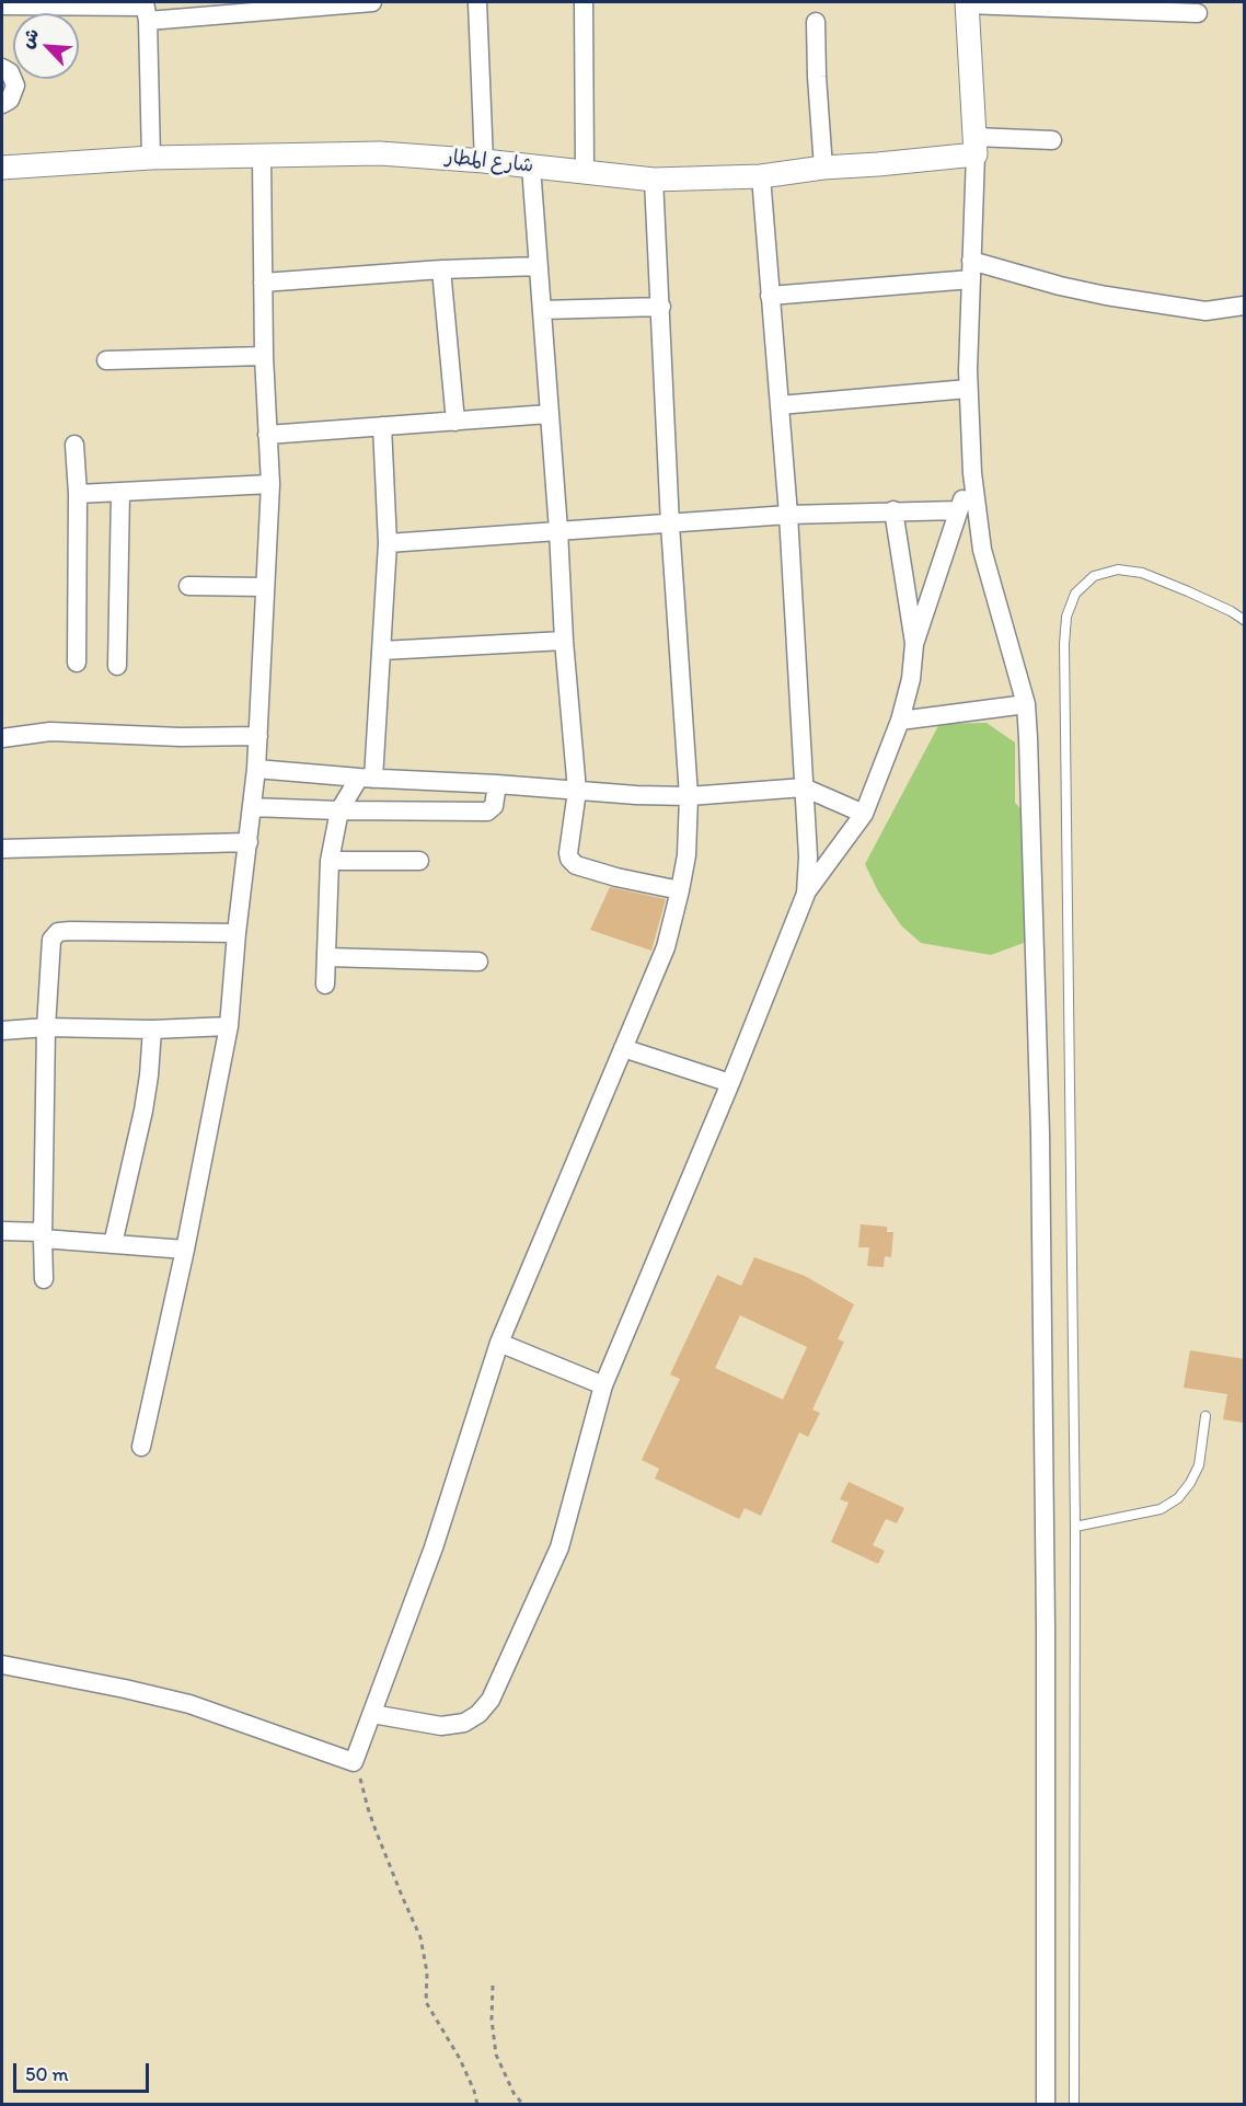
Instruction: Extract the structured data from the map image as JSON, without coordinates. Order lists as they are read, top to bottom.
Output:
{
  "streets": {
    "street": ["شارع المطار"]
  },
  "scale_bar": "50 m",
  "north": "top left"
}
